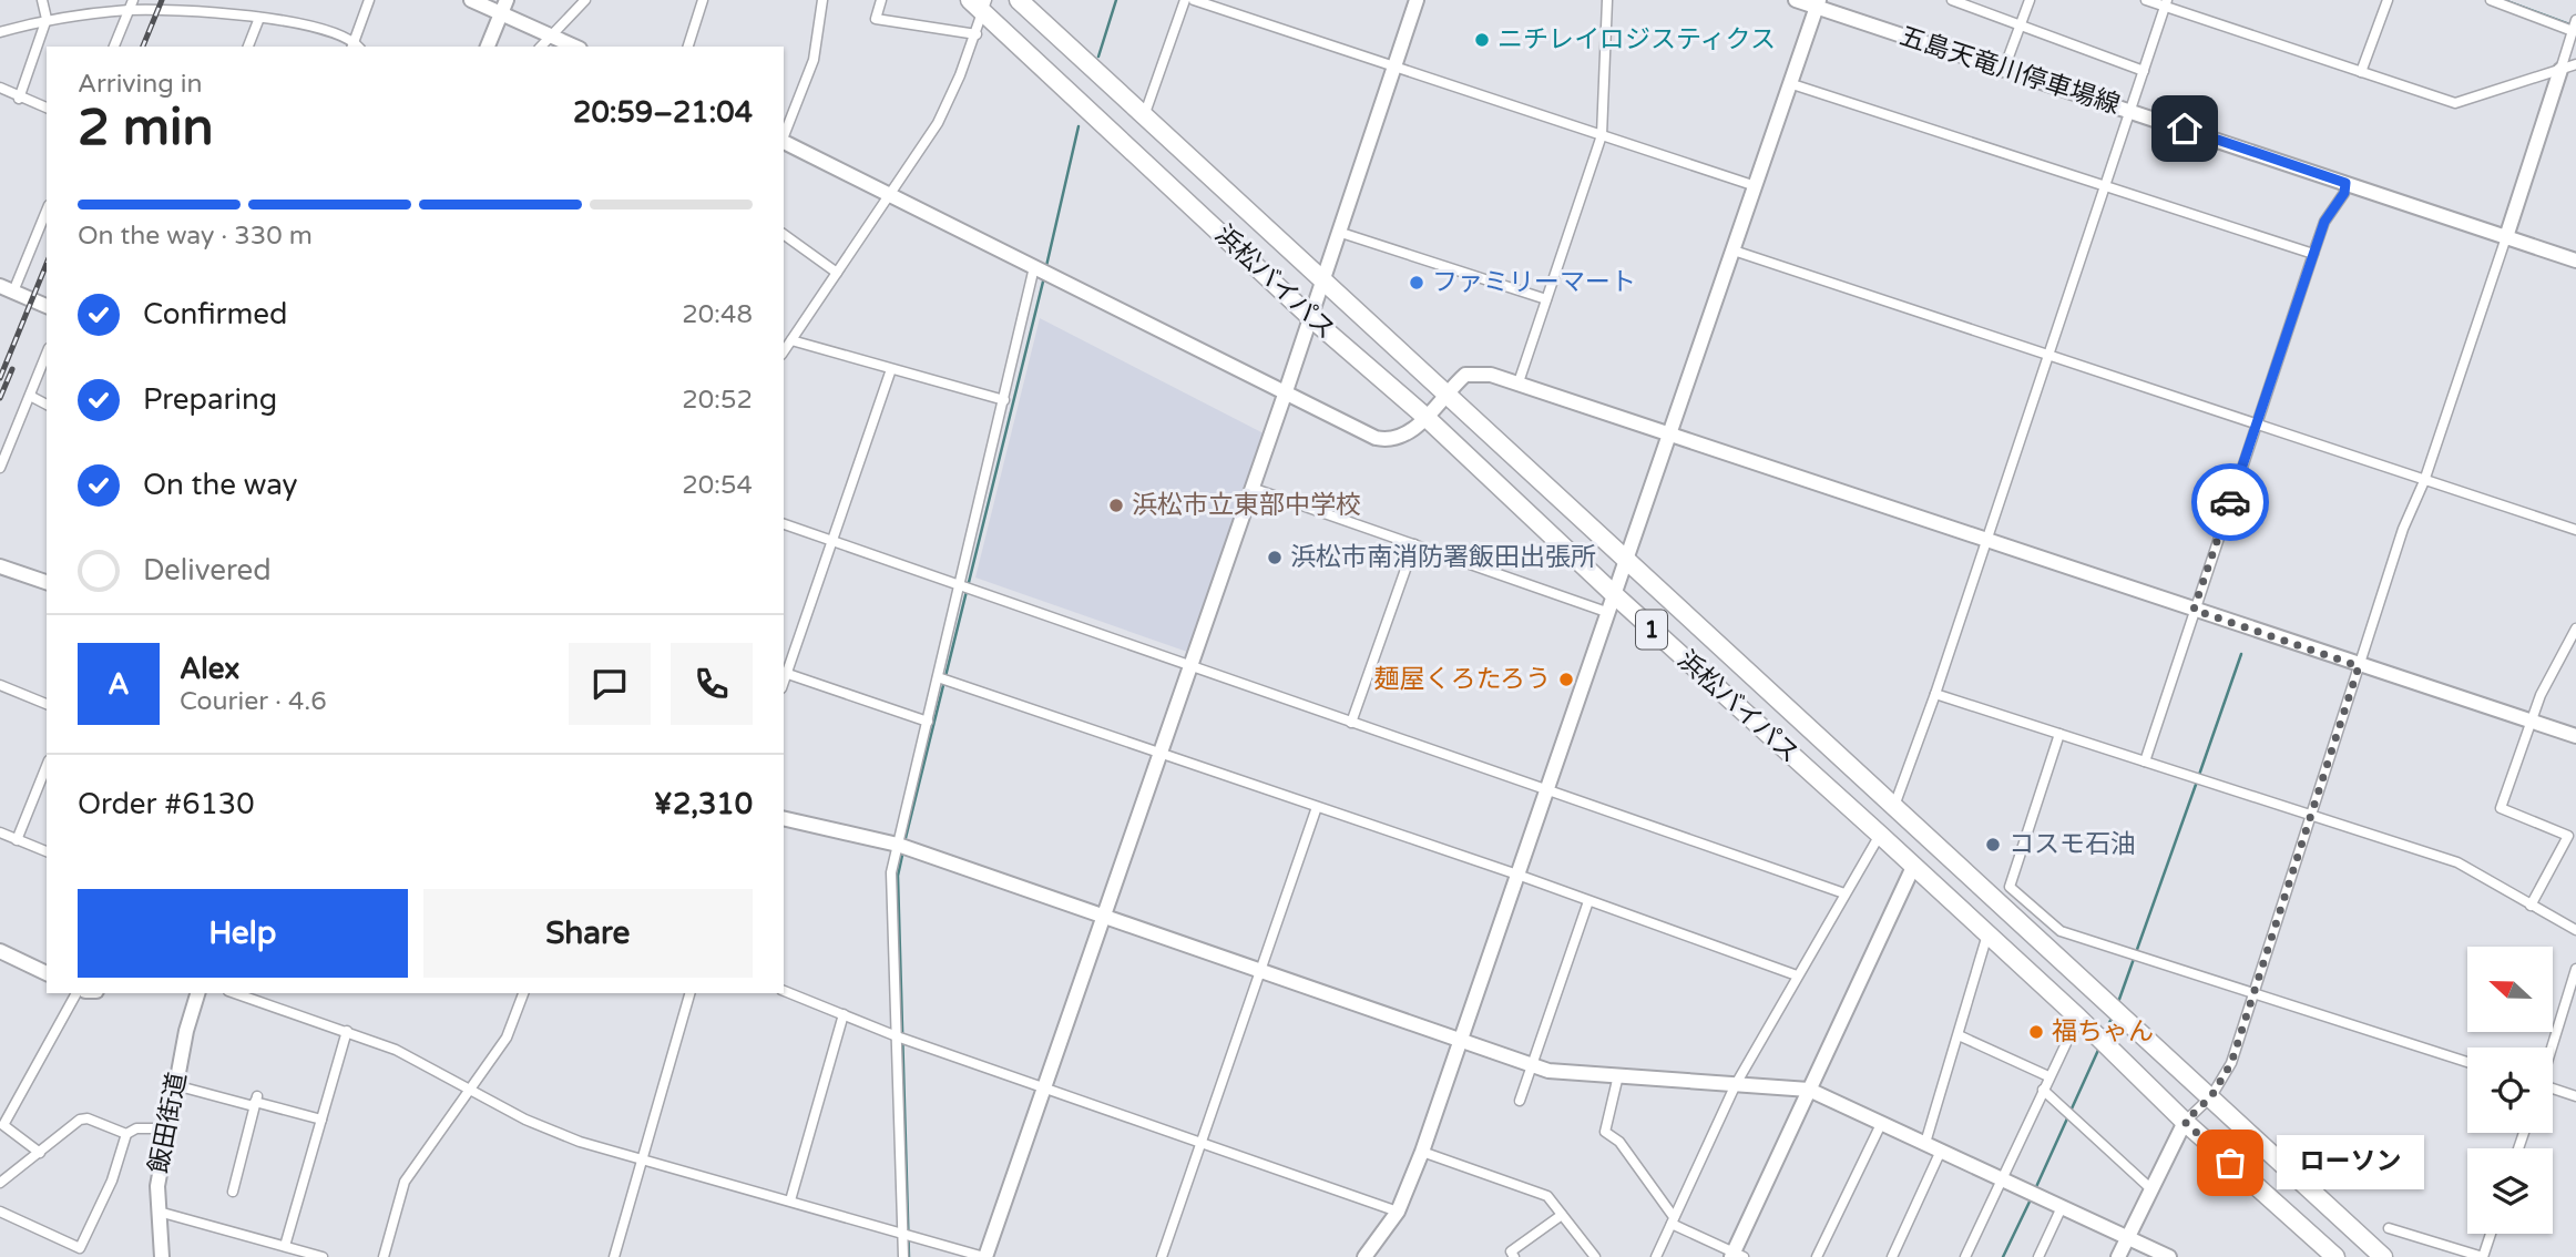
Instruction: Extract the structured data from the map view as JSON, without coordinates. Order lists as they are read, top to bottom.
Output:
{
  "streets": {
    "highway": ["浜松バイパス", "1"],
    "street": ["五島天竜川停車場線", "飯田街道"]
  },
  "places": [
    "ニチレイロジスティクス",
    "ファミリーマート",
    "浜松市立東部中学校",
    "浜松市南消防署飯田出張所",
    "麺屋くろたろう",
    "コスモ石油",
    "福ちゃん",
    "ローソン"
  ],
  "north": "left",
  "page": {
    "heading": ["2 min", "Arriving in", "20:59–21:04"],
    "panel": [
      "Alex",
      "Courier · 4.6",
      "Order #6130",
      "¥2,310"
    ],
    "bar": "On the way · 330 m",
    "list": [
      ["Confirmed", "20:48"],
      ["Preparing", "20:52"],
      ["On the way", "20:54"],
      "Delivered"
    ],
    "round": "A",
    "buttons": ["Help", "Share"],
    "bubble": "ローソン"
  }
}
